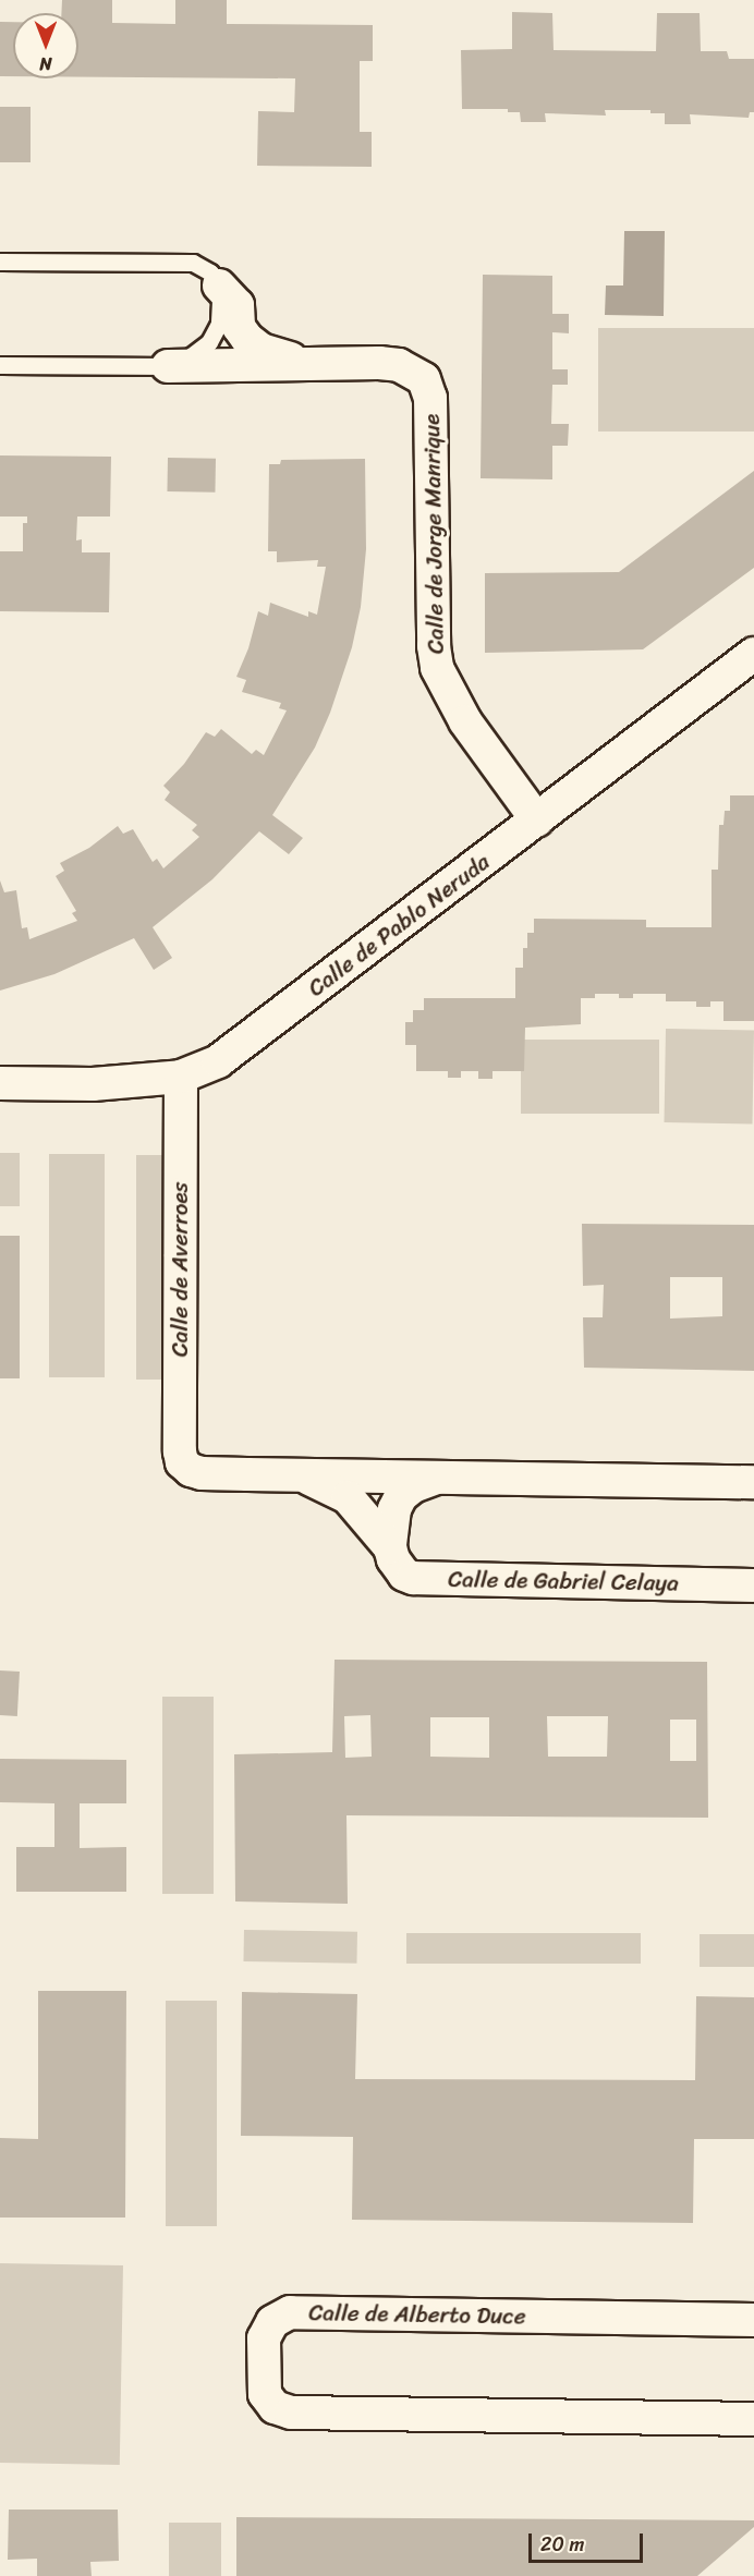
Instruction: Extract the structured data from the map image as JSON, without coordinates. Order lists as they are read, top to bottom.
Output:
{
  "streets": {
    "street": [
      "Calle de Jorge Manrique",
      "Calle de Pablo Neruda",
      "Calle de Averroes",
      "Calle de Gabriel Celaya",
      "Calle de Alberto Duce"
    ]
  },
  "crossings": [
    ["Calle de Jorge Manrique", "Calle de Pablo Neruda"],
    ["Calle de Pablo Neruda", "Calle de Averroes"],
    ["Calle de Averroes", "Calle de Gabriel Celaya"]
  ],
  "scale_bar": "20 m",
  "north": "bottom"
}
